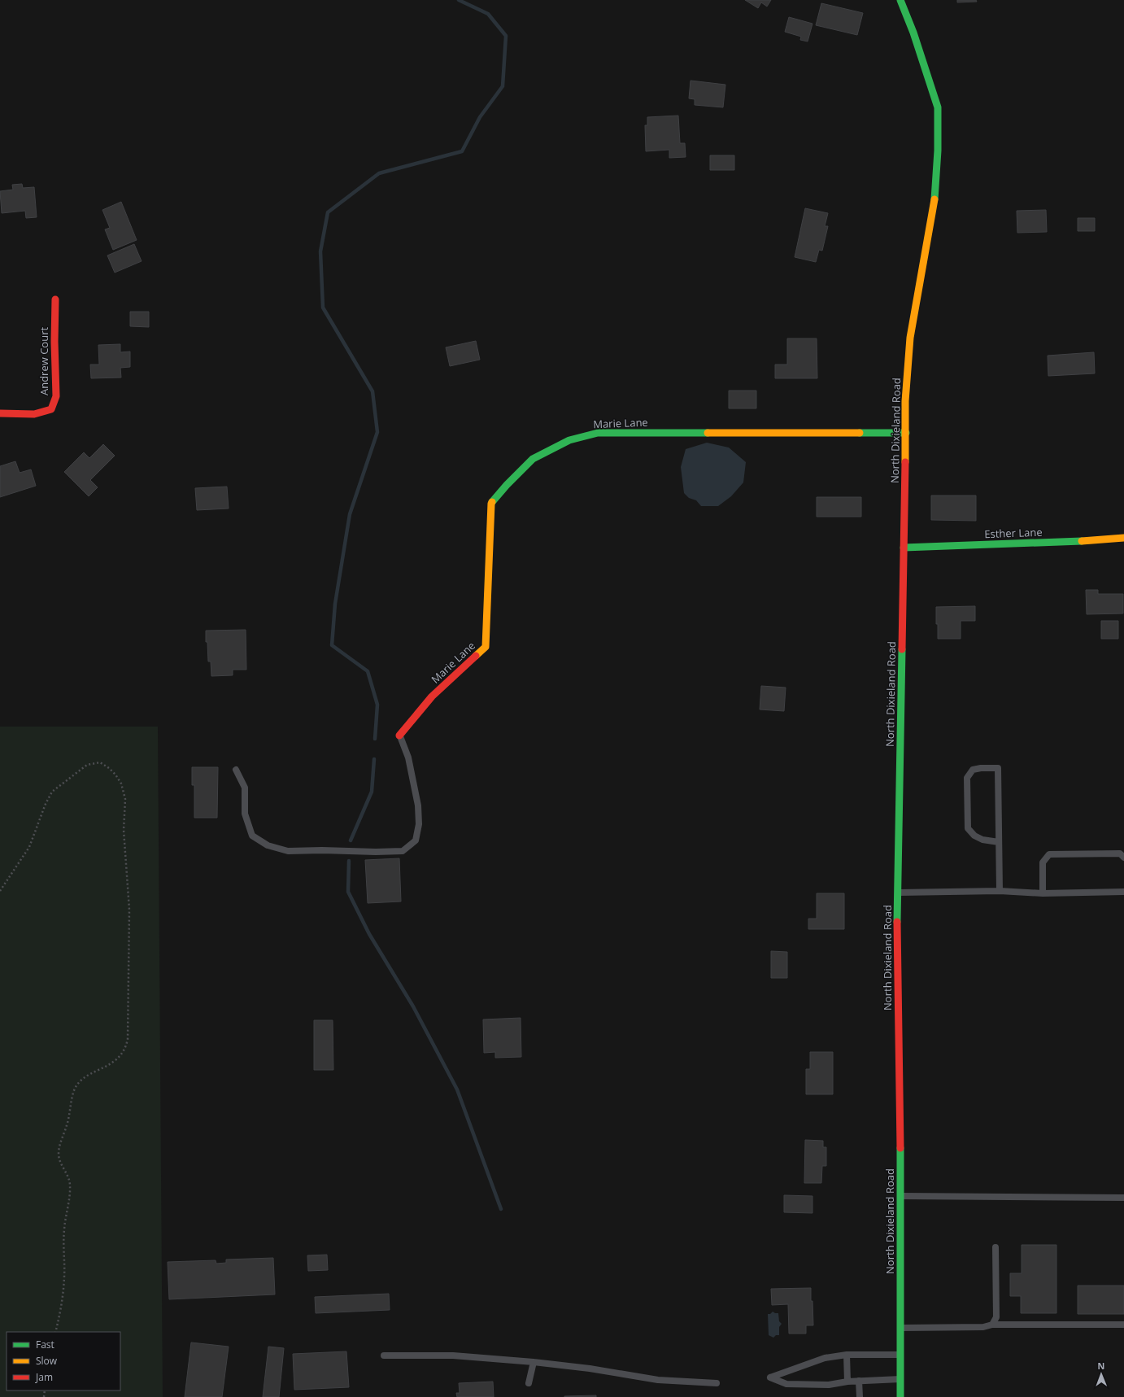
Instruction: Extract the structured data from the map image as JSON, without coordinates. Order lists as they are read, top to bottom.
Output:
{
  "streets": {
    "street": [
      "Andrew Court",
      "Marie Lane",
      "North Dixieland Road",
      "Esther Lane"
    ]
  },
  "crossings": [
    ["Marie Lane", "North Dixieland Road"],
    ["North Dixieland Road", "Esther Lane"]
  ],
  "legend": ["Fast", "Slow", "Jam"],
  "north": "top"
}
